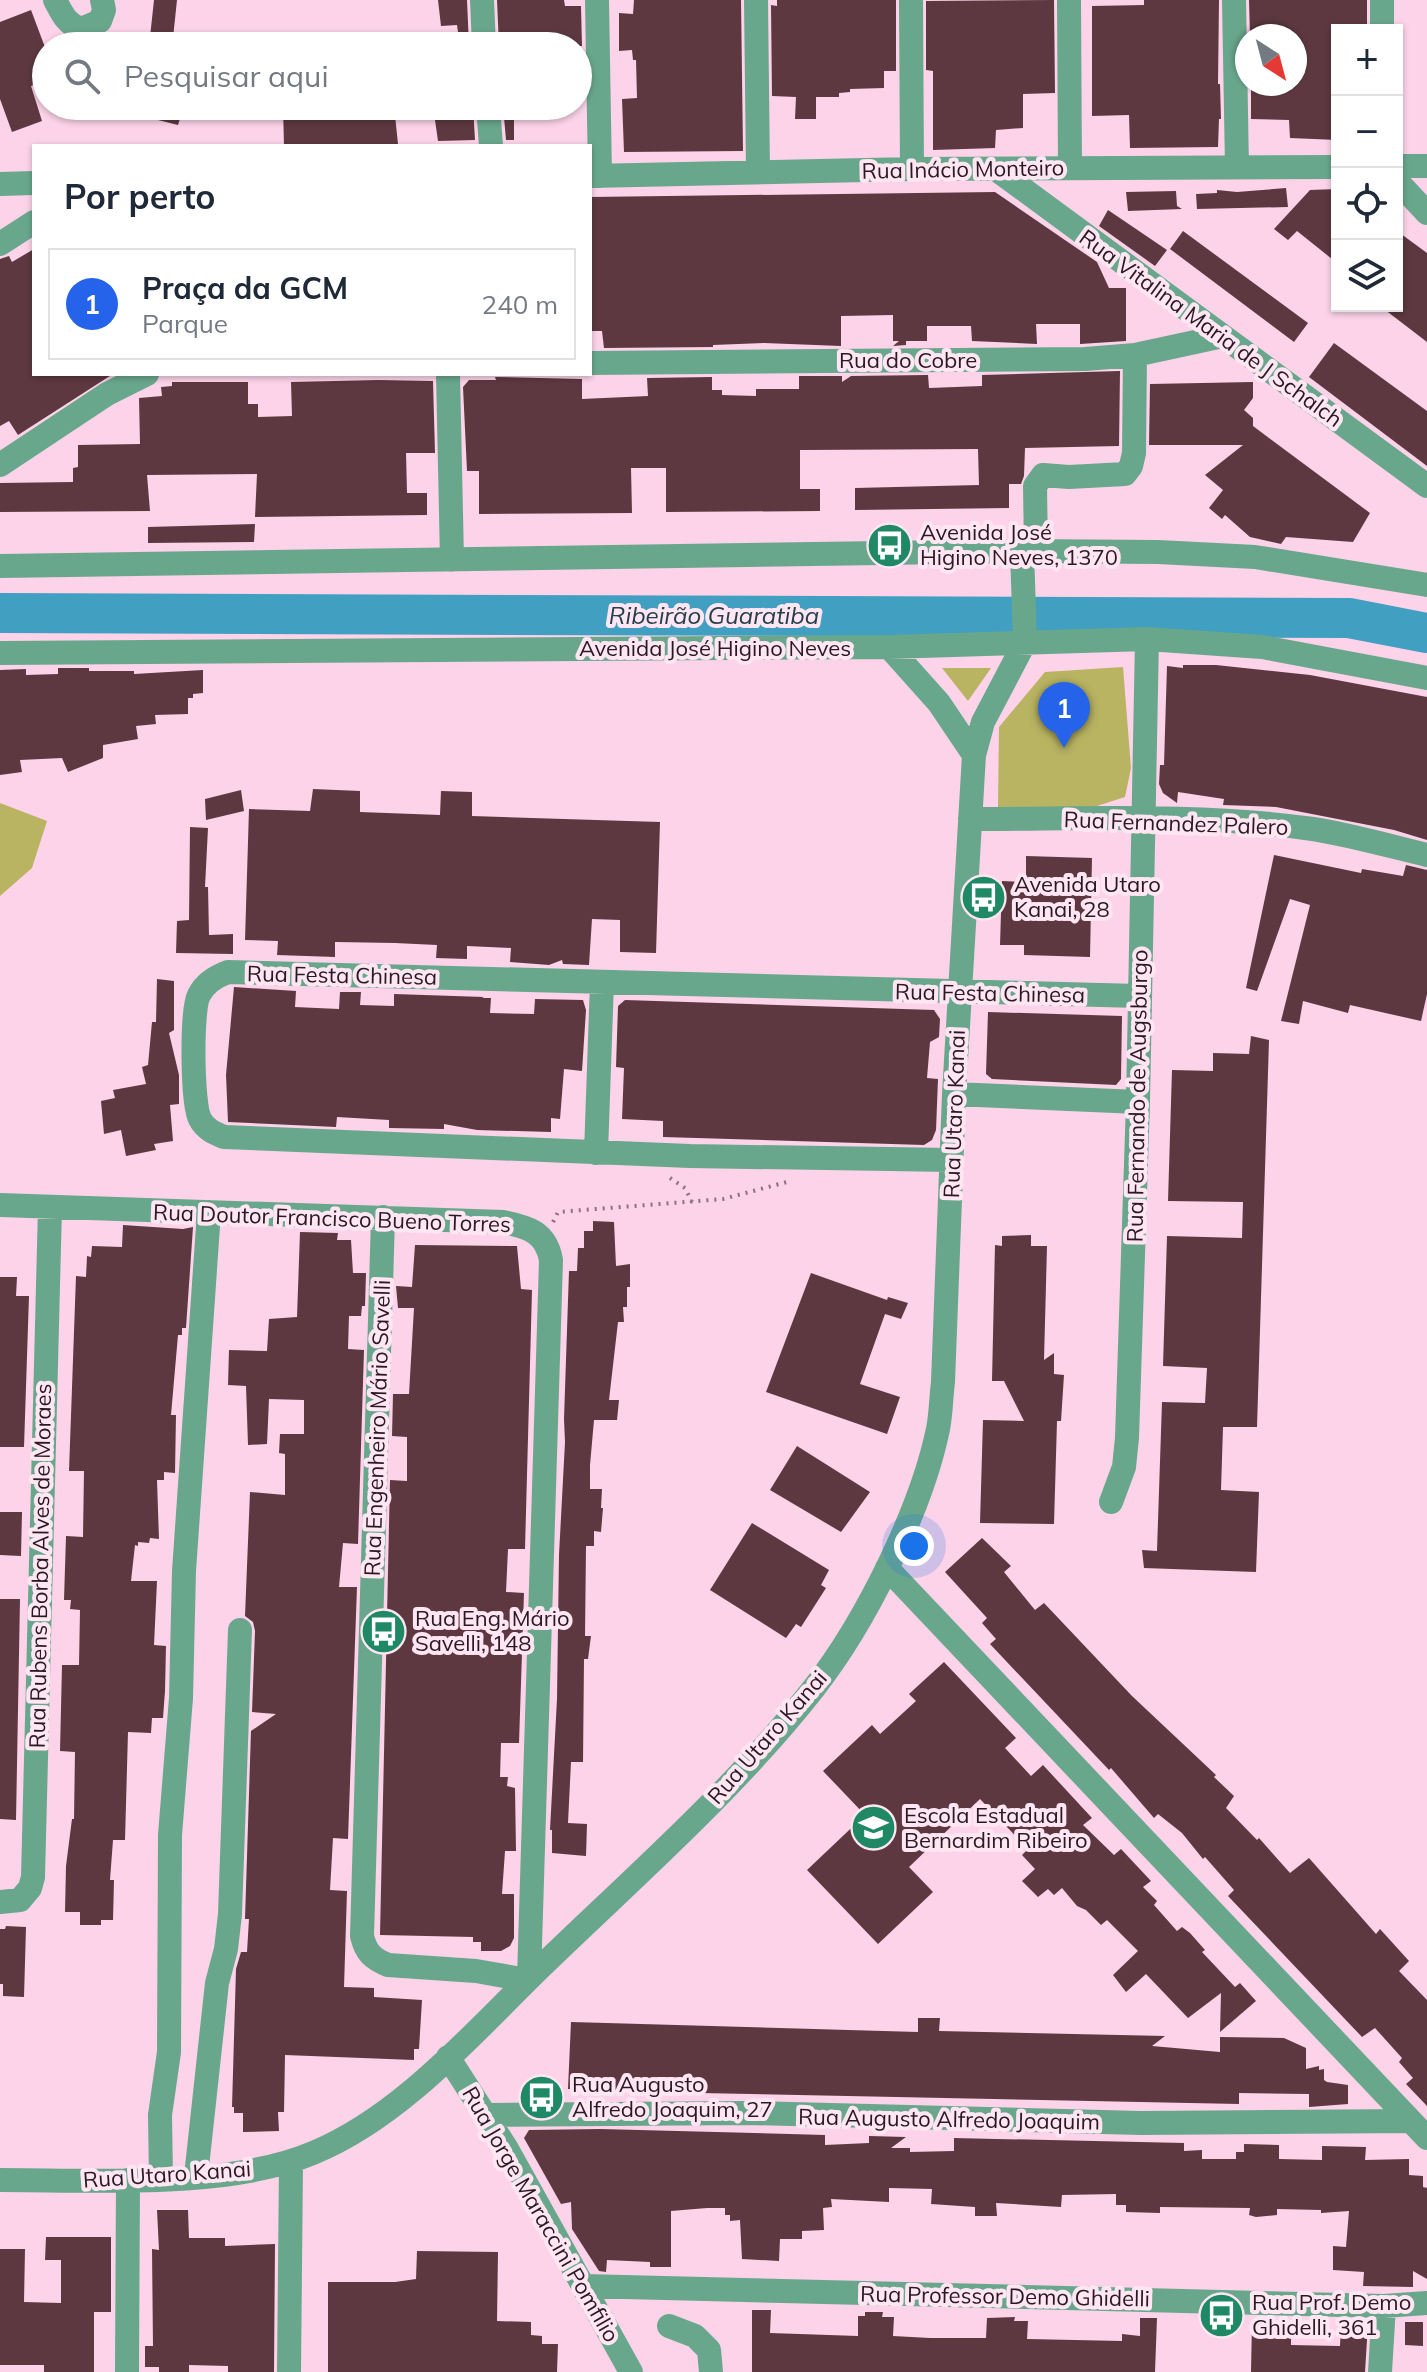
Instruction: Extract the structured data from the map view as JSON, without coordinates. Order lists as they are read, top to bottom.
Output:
{
  "streets": {
    "street": [
      "Rua Inácio Monteiro",
      "Rua Vitalina Maria de J Schalch",
      "Rua do Cobre",
      "Avenida José Higino Neves",
      "Rua Fernandez Palero",
      "Rua Festa Chinesa",
      "Rua Fernando de Augsburgo",
      "Rua Utaro Kanai",
      "Rua Doutor Francisco Bueno Torres",
      "Rua Engenheiro Mário Savelli",
      "Rua Rubens Borba Alves de Moraes",
      "Rua Augusto Alfredo Joaquim",
      "Rua Jorge Maraccini Pomfilio",
      "Rua Professor Demo Ghidelli"
    ]
  },
  "crossings": [
    ["Rua Inácio Monteiro", "Rua Vitalina Maria de J Schalch"],
    ["Rua Vitalina Maria de J Schalch", "Rua do Cobre"],
    ["Avenida José Higino Neves", "Rua Fernando de Augsburgo"],
    ["Avenida José Higino Neves", "Rua Utaro Kanai"],
    ["Rua Fernandez Palero", "Rua Fernando de Augsburgo"],
    ["Rua Fernandez Palero", "Rua Utaro Kanai"],
    ["Rua Festa Chinesa", "Rua Fernando de Augsburgo"],
    ["Rua Festa Chinesa", "Rua Utaro Kanai"],
    ["Rua Utaro Kanai", "Rua Engenheiro Mário Savelli"],
    ["Rua Utaro Kanai", "Rua Jorge Maraccini Pomfilio"],
    ["Rua Doutor Francisco Bueno Torres", "Rua Engenheiro Mário Savelli"],
    ["Rua Doutor Francisco Bueno Torres", "Rua Rubens Borba Alves de Moraes"],
    ["Rua Augusto Alfredo Joaquim", "Rua Jorge Maraccini Pomfilio"],
    ["Rua Jorge Maraccini Pomfilio", "Rua Professor Demo Ghidelli"]
  ],
  "water": ["Ribeirão Guaratiba"],
  "places": {
    "bus stop": [
      "Avenida José Higino Neves, 1370",
      "Avenida Utaro Kanai, 28",
      "Rua Eng. Mário Savelli, 148",
      "Rua Augusto Alfredo Joaquim, 27",
      "Rua Prof. Demo Ghidelli, 361"
    ],
    "school or university": ["Escola Estadual Bernardim Ribeiro"]
  },
  "north": "bottom right",
  "page": {
    "map_buttons": ["+", "−"],
    "search": "Pesquisar aqui",
    "heading": "Por perto",
    "list": [
      {
        "mark": "1",
        "name": "Praça da GCM",
        "note": "Parque",
        "value": "240 m"
      }
    ],
    "pins": "1"
  }
}
